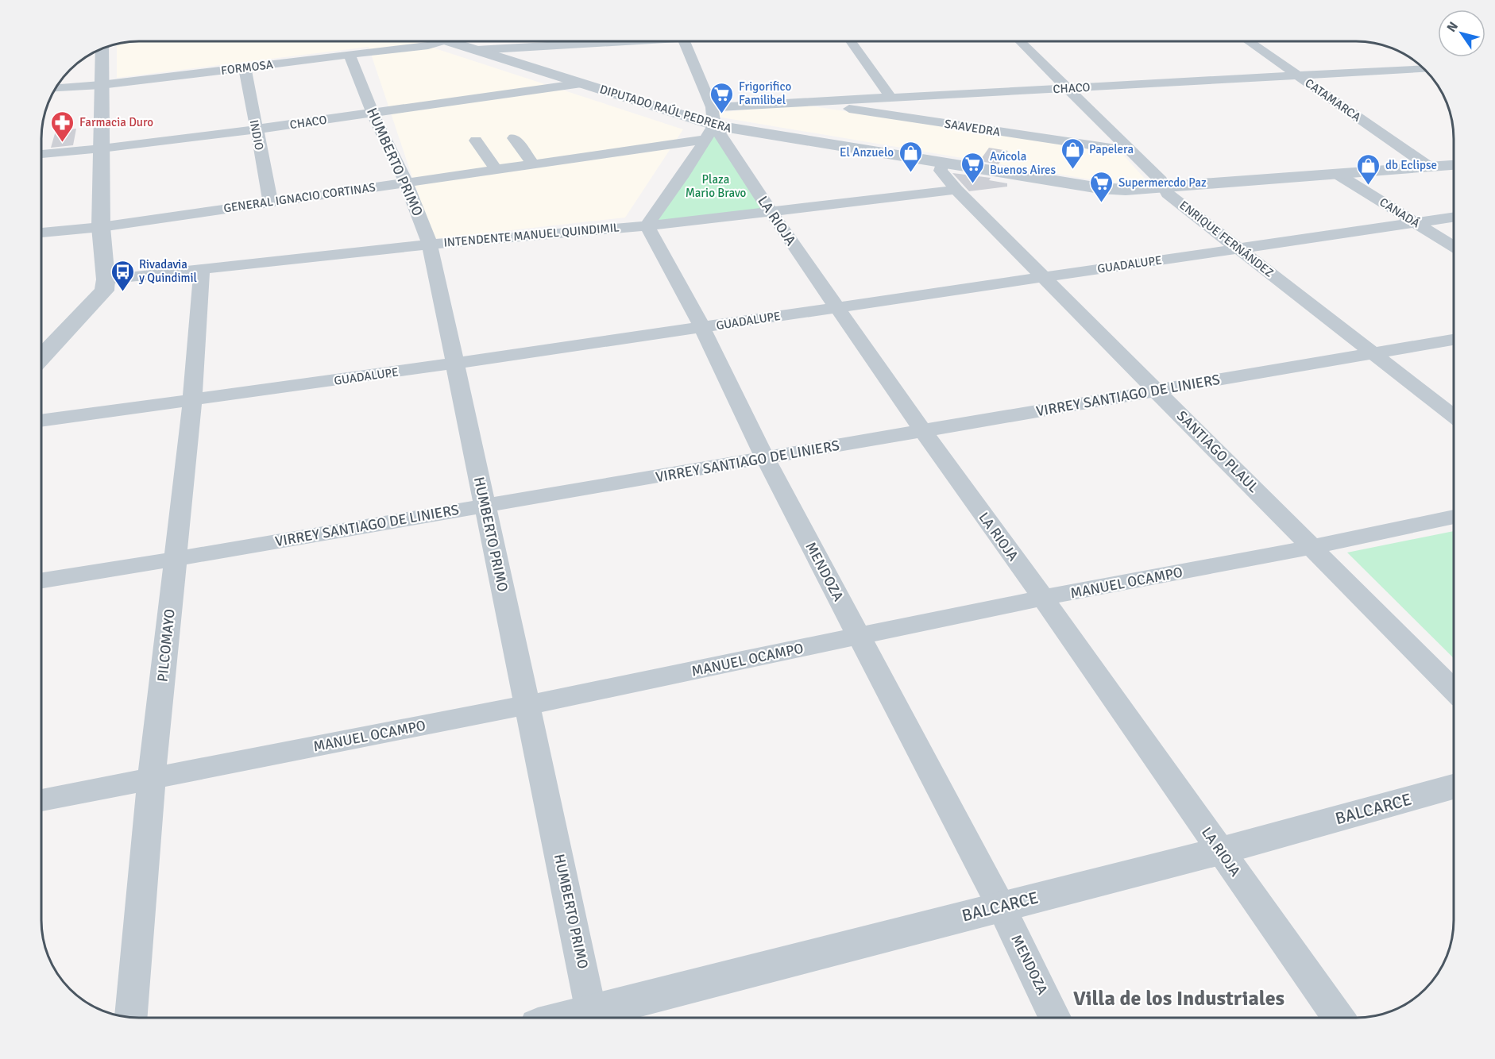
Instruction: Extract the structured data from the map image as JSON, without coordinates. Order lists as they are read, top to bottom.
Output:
{
  "streets": {
    "street": [
      "FORMOSA",
      "CHACO",
      "CATAMARCA",
      "DIPUTADO RAÚL PEDRERA",
      "SAAVEDRA",
      "INDIO",
      "HUMBERTO PRIMO",
      "GENERAL IGNACIO CORTINAS",
      "CANADÁ",
      "LA RIOJA",
      "INTENDENTE MANUEL QUINDIMIL",
      "ENRIQUE FERNÁNDEZ",
      "GUADALUPE",
      "VIRREY SANTIAGO DE LINIERS",
      "SANTIAGO PLAUL",
      "MENDOZA",
      "MANUEL OCAMPO",
      "PILCOMAYO",
      "BALCARCE"
    ]
  },
  "crossings": [
    ["FORMOSA", "INDIO"],
    ["FORMOSA", "HUMBERTO PRIMO"],
    ["CHACO", "CATAMARCA"],
    ["CHACO", "DIPUTADO RAÚL PEDRERA"],
    ["CHACO", "SAAVEDRA"],
    ["CHACO", "INDIO"],
    ["CHACO", "HUMBERTO PRIMO"],
    ["CHACO", "GENERAL IGNACIO CORTINAS"],
    ["CHACO", "LA RIOJA"],
    ["CHACO", "ENRIQUE FERNÁNDEZ"],
    ["CATAMARCA", "DIPUTADO RAÚL PEDRERA"],
    ["DIPUTADO RAÚL PEDRERA", "GENERAL IGNACIO CORTINAS"],
    ["DIPUTADO RAÚL PEDRERA", "CANADÁ"],
    ["DIPUTADO RAÚL PEDRERA", "LA RIOJA"],
    ["DIPUTADO RAÚL PEDRERA", "ENRIQUE FERNÁNDEZ"],
    ["DIPUTADO RAÚL PEDRERA", "SANTIAGO PLAUL"],
    ["SAAVEDRA", "ENRIQUE FERNÁNDEZ"],
    ["INDIO", "GENERAL IGNACIO CORTINAS"],
    ["HUMBERTO PRIMO", "GENERAL IGNACIO CORTINAS"],
    ["HUMBERTO PRIMO", "INTENDENTE MANUEL QUINDIMIL"],
    ["HUMBERTO PRIMO", "GUADALUPE"],
    ["HUMBERTO PRIMO", "VIRREY SANTIAGO DE LINIERS"],
    ["HUMBERTO PRIMO", "MANUEL OCAMPO"],
    ["GENERAL IGNACIO CORTINAS", "LA RIOJA"],
    ["CANADÁ", "GUADALUPE"],
    ["LA RIOJA", "INTENDENTE MANUEL QUINDIMIL"],
    ["LA RIOJA", "GUADALUPE"],
    ["LA RIOJA", "VIRREY SANTIAGO DE LINIERS"],
    ["LA RIOJA", "MANUEL OCAMPO"],
    ["LA RIOJA", "BALCARCE"],
    ["INTENDENTE MANUEL QUINDIMIL", "SANTIAGO PLAUL"],
    ["INTENDENTE MANUEL QUINDIMIL", "MENDOZA"],
    ["INTENDENTE MANUEL QUINDIMIL", "PILCOMAYO"],
    ["ENRIQUE FERNÁNDEZ", "GUADALUPE"],
    ["ENRIQUE FERNÁNDEZ", "VIRREY SANTIAGO DE LINIERS"],
    ["GUADALUPE", "SANTIAGO PLAUL"],
    ["GUADALUPE", "MENDOZA"],
    ["GUADALUPE", "PILCOMAYO"],
    ["VIRREY SANTIAGO DE LINIERS", "SANTIAGO PLAUL"],
    ["VIRREY SANTIAGO DE LINIERS", "MENDOZA"],
    ["VIRREY SANTIAGO DE LINIERS", "PILCOMAYO"],
    ["SANTIAGO PLAUL", "MANUEL OCAMPO"],
    ["MENDOZA", "MANUEL OCAMPO"],
    ["MENDOZA", "BALCARCE"],
    ["MANUEL OCAMPO", "PILCOMAYO"]
  ],
  "districts": ["Villa de los Industriales"],
  "parks": ["Plaza Mario Bravo"],
  "places": {
    "supermarket": ["Frigorifico Familibel", "Avicola Buenos Aires", "Supermercdo Paz"],
    "pharmacy": ["Farmacia Duro"],
    "shop": ["Papelera", "El Anzuelo", "db Eclipse"],
    "bus stop": ["Rivadavia y Quindimil"]
  },
  "north": "top left"
}
